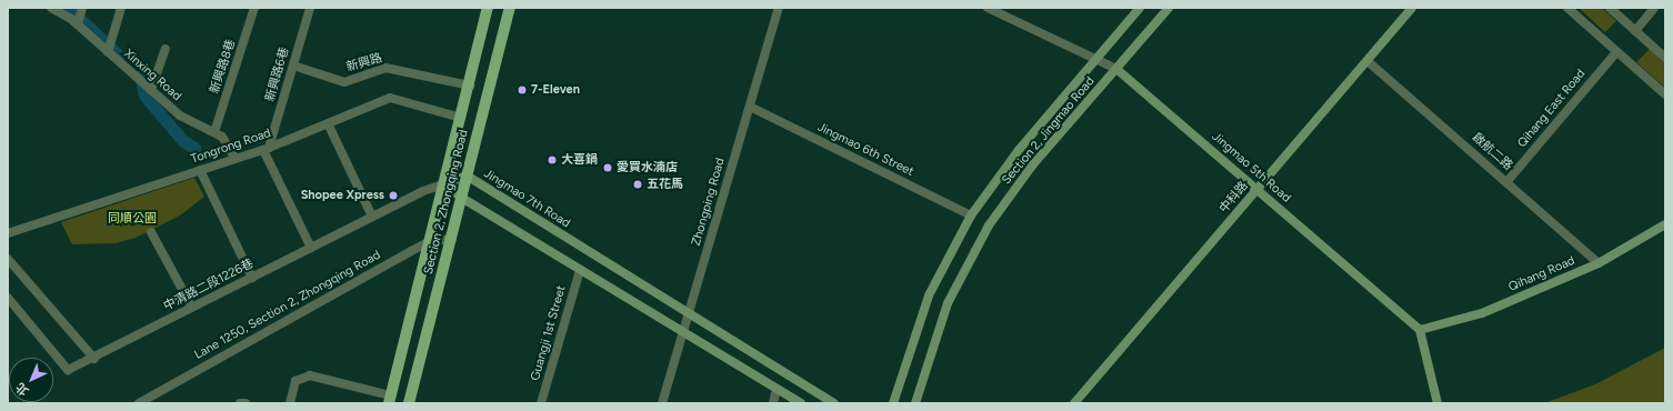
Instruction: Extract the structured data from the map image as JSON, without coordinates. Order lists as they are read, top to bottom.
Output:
{
  "streets": {
    "main road": ["Section 2, Zhongqing Road"],
    "street": [
      "新興路",
      "新興路8巷",
      "新興路6巷",
      "Xinxing Road",
      "Qihang East Road",
      "Section 2, Jingmao Road",
      "Tongrong Road",
      "Jingmao 6th Street",
      "啟航二路",
      "Jingmao 5th Road",
      "中科路",
      "Jingmao 7th Road",
      "Zhongping Road",
      "Qihang Road",
      "中清路二段1226巷",
      "Lane 1250, Section 2, Zhongqing Road",
      "Guangji 1st Street"
    ]
  },
  "crossings": [
    ["新興路", "新興路6巷"],
    ["新興路", "Section 2, Zhongqing Road"],
    ["新興路8巷", "Xinxing Road"],
    ["新興路6巷", "Tongrong Road"],
    ["Xinxing Road", "Tongrong Road"],
    ["Qihang East Road", "啟航二路"],
    ["Section 2, Jingmao Road", "Jingmao 6th Street"],
    ["Section 2, Jingmao Road", "Jingmao 5th Road"],
    ["Tongrong Road", "Section 2, Zhongqing Road"],
    ["Jingmao 6th Street", "Zhongping Road"],
    ["啟航二路", "中科路"],
    ["啟航二路", "Qihang Road"],
    ["Jingmao 5th Road", "中科路"],
    ["Jingmao 5th Road", "Qihang Road"],
    ["Jingmao 7th Road", "Section 2, Zhongqing Road"],
    ["Jingmao 7th Road", "Zhongping Road"],
    ["Jingmao 7th Road", "中清路二段1226巷"],
    ["Section 2, Zhongqing Road", "中清路二段1226巷"],
    ["Section 2, Zhongqing Road", "Lane 1250, Section 2, Zhongqing Road"]
  ],
  "parks": ["同順公園"],
  "places": [
    "7-Eleven",
    "大喜鍋",
    "愛買水湳店",
    "五花馬",
    "Shopee Xpress"
  ],
  "north": "bottom left"
}
